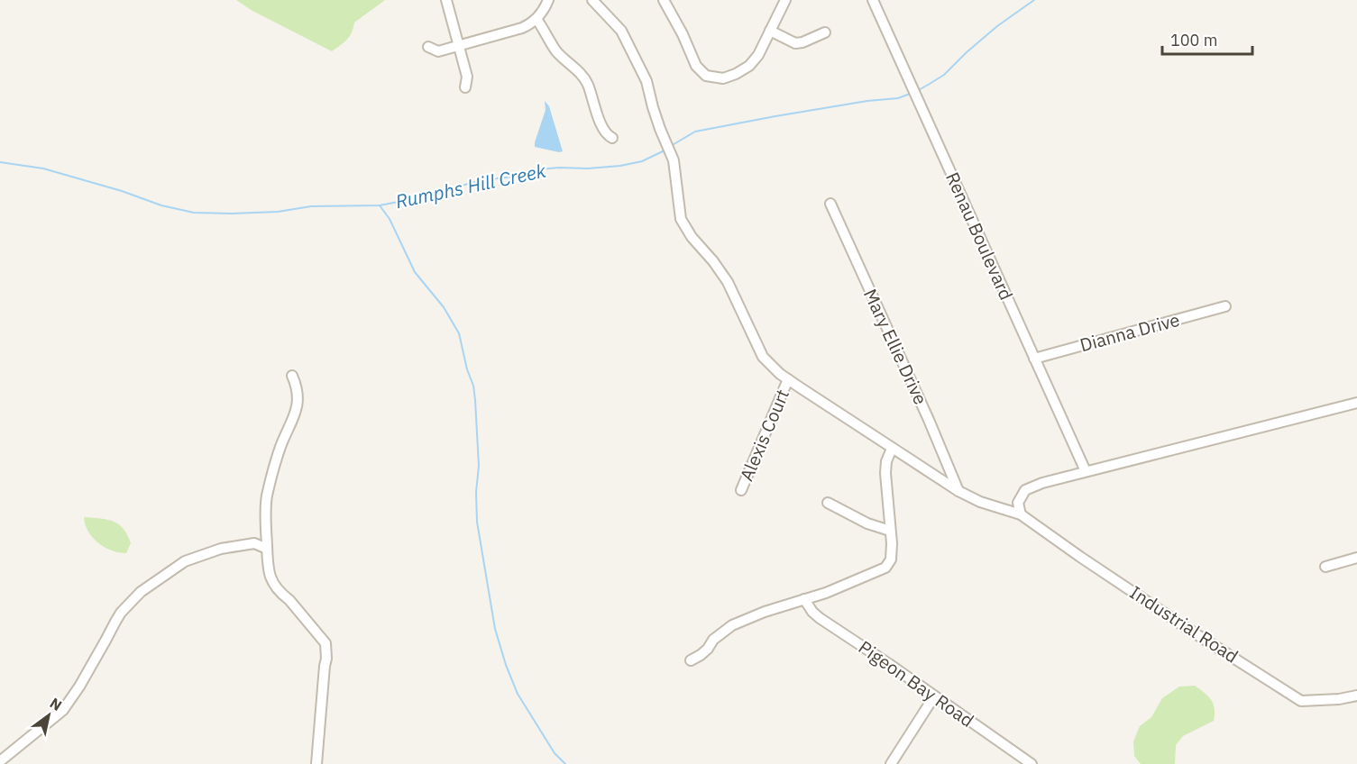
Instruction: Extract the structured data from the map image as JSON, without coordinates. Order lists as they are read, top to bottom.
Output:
{
  "streets": {
    "street": [
      "Renau Boulevard",
      "Dianna Drive",
      "Mary Ellie Drive",
      "Alexis Court",
      "Industrial Road",
      "Pigeon Bay Road"
    ]
  },
  "crossings": [
    ["Renau Boulevard", "Dianna Drive"],
    ["Mary Ellie Drive", "Industrial Road"],
    ["Alexis Court", "Industrial Road"]
  ],
  "water": ["Rumphs Hill Creek"],
  "scale_bar": "100 m",
  "north": "top right"
}
